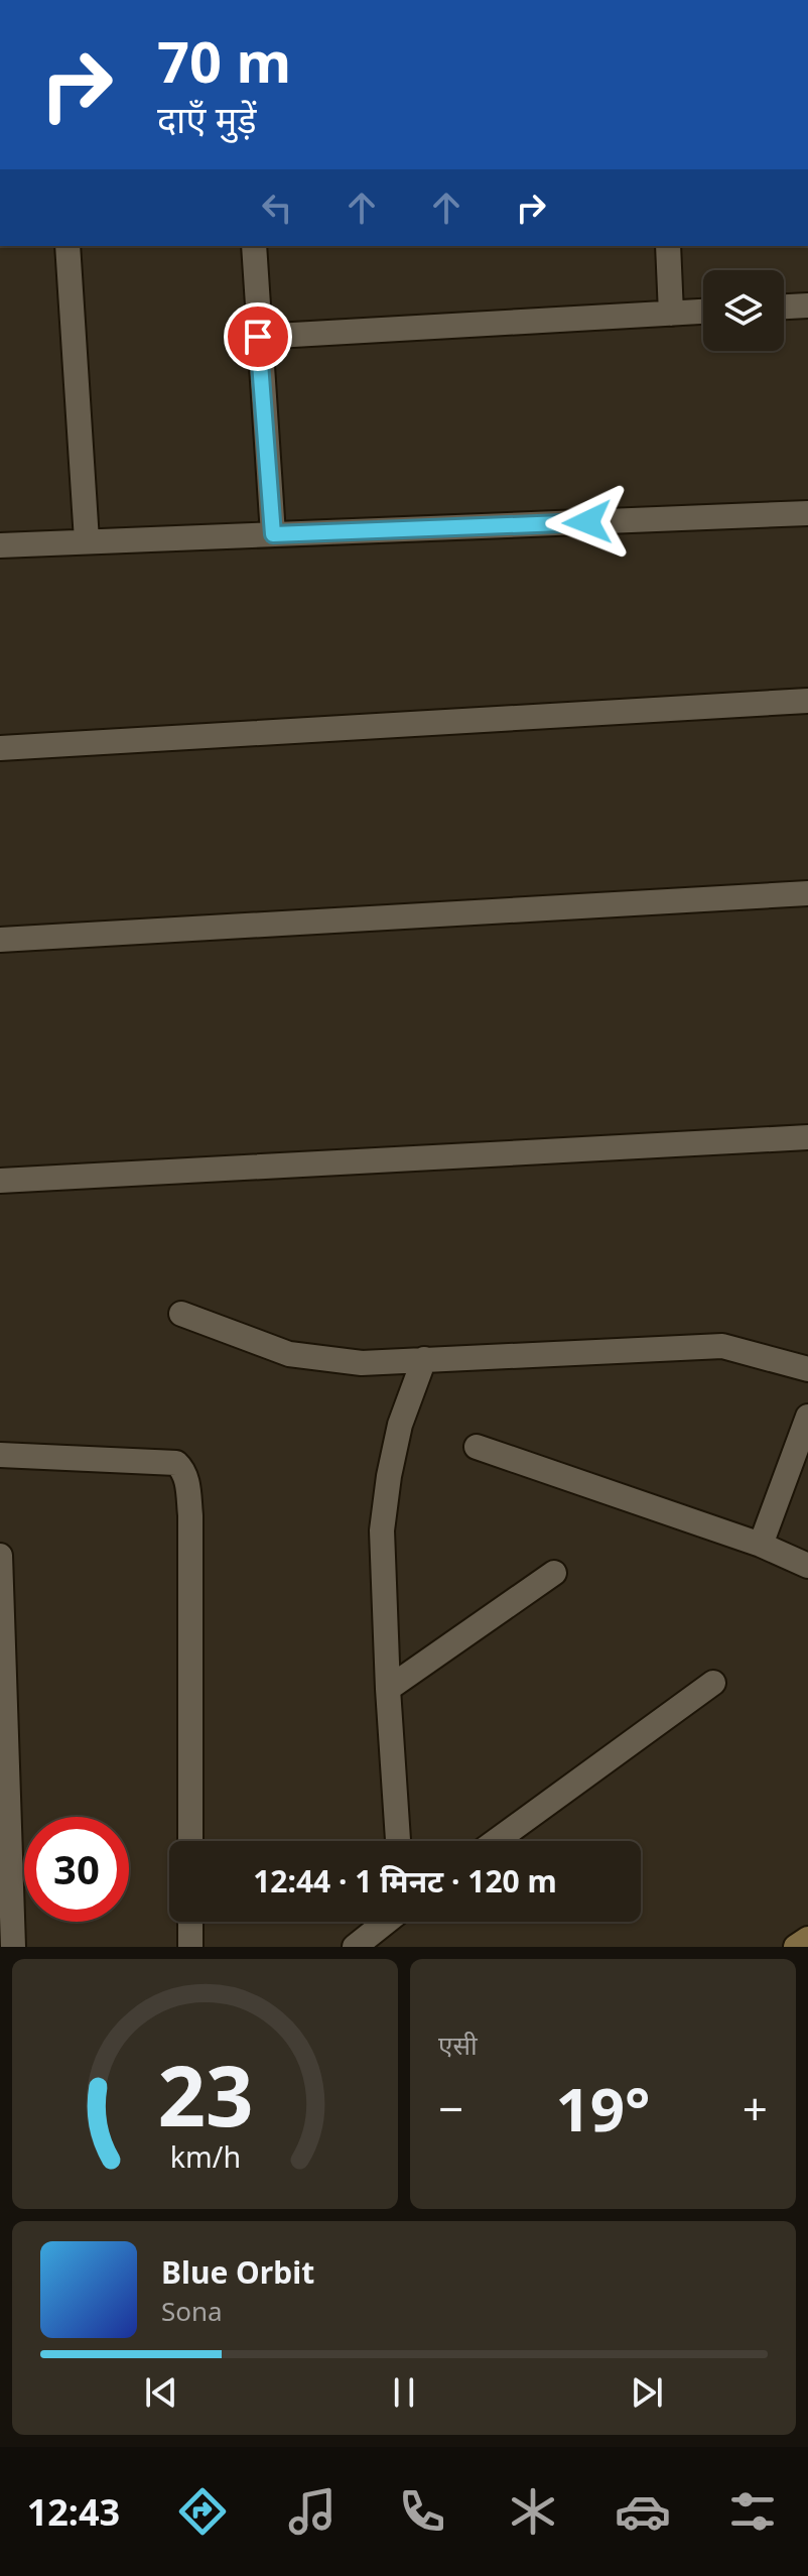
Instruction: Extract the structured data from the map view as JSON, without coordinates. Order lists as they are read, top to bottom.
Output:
{
  "page": {
    "turn": ["70 m", "दाएँ मुड़ें"],
    "limit": "30",
    "trip": "12:44 · 1 मिनट · 120 m",
    "tile": "एसी",
    "heat": ["−", "19°", "+"],
    "song": ["Blue Orbit", "Sona"],
    "tabs": "12:43",
    "gauge": ["23", "km/h"]
  }
}
